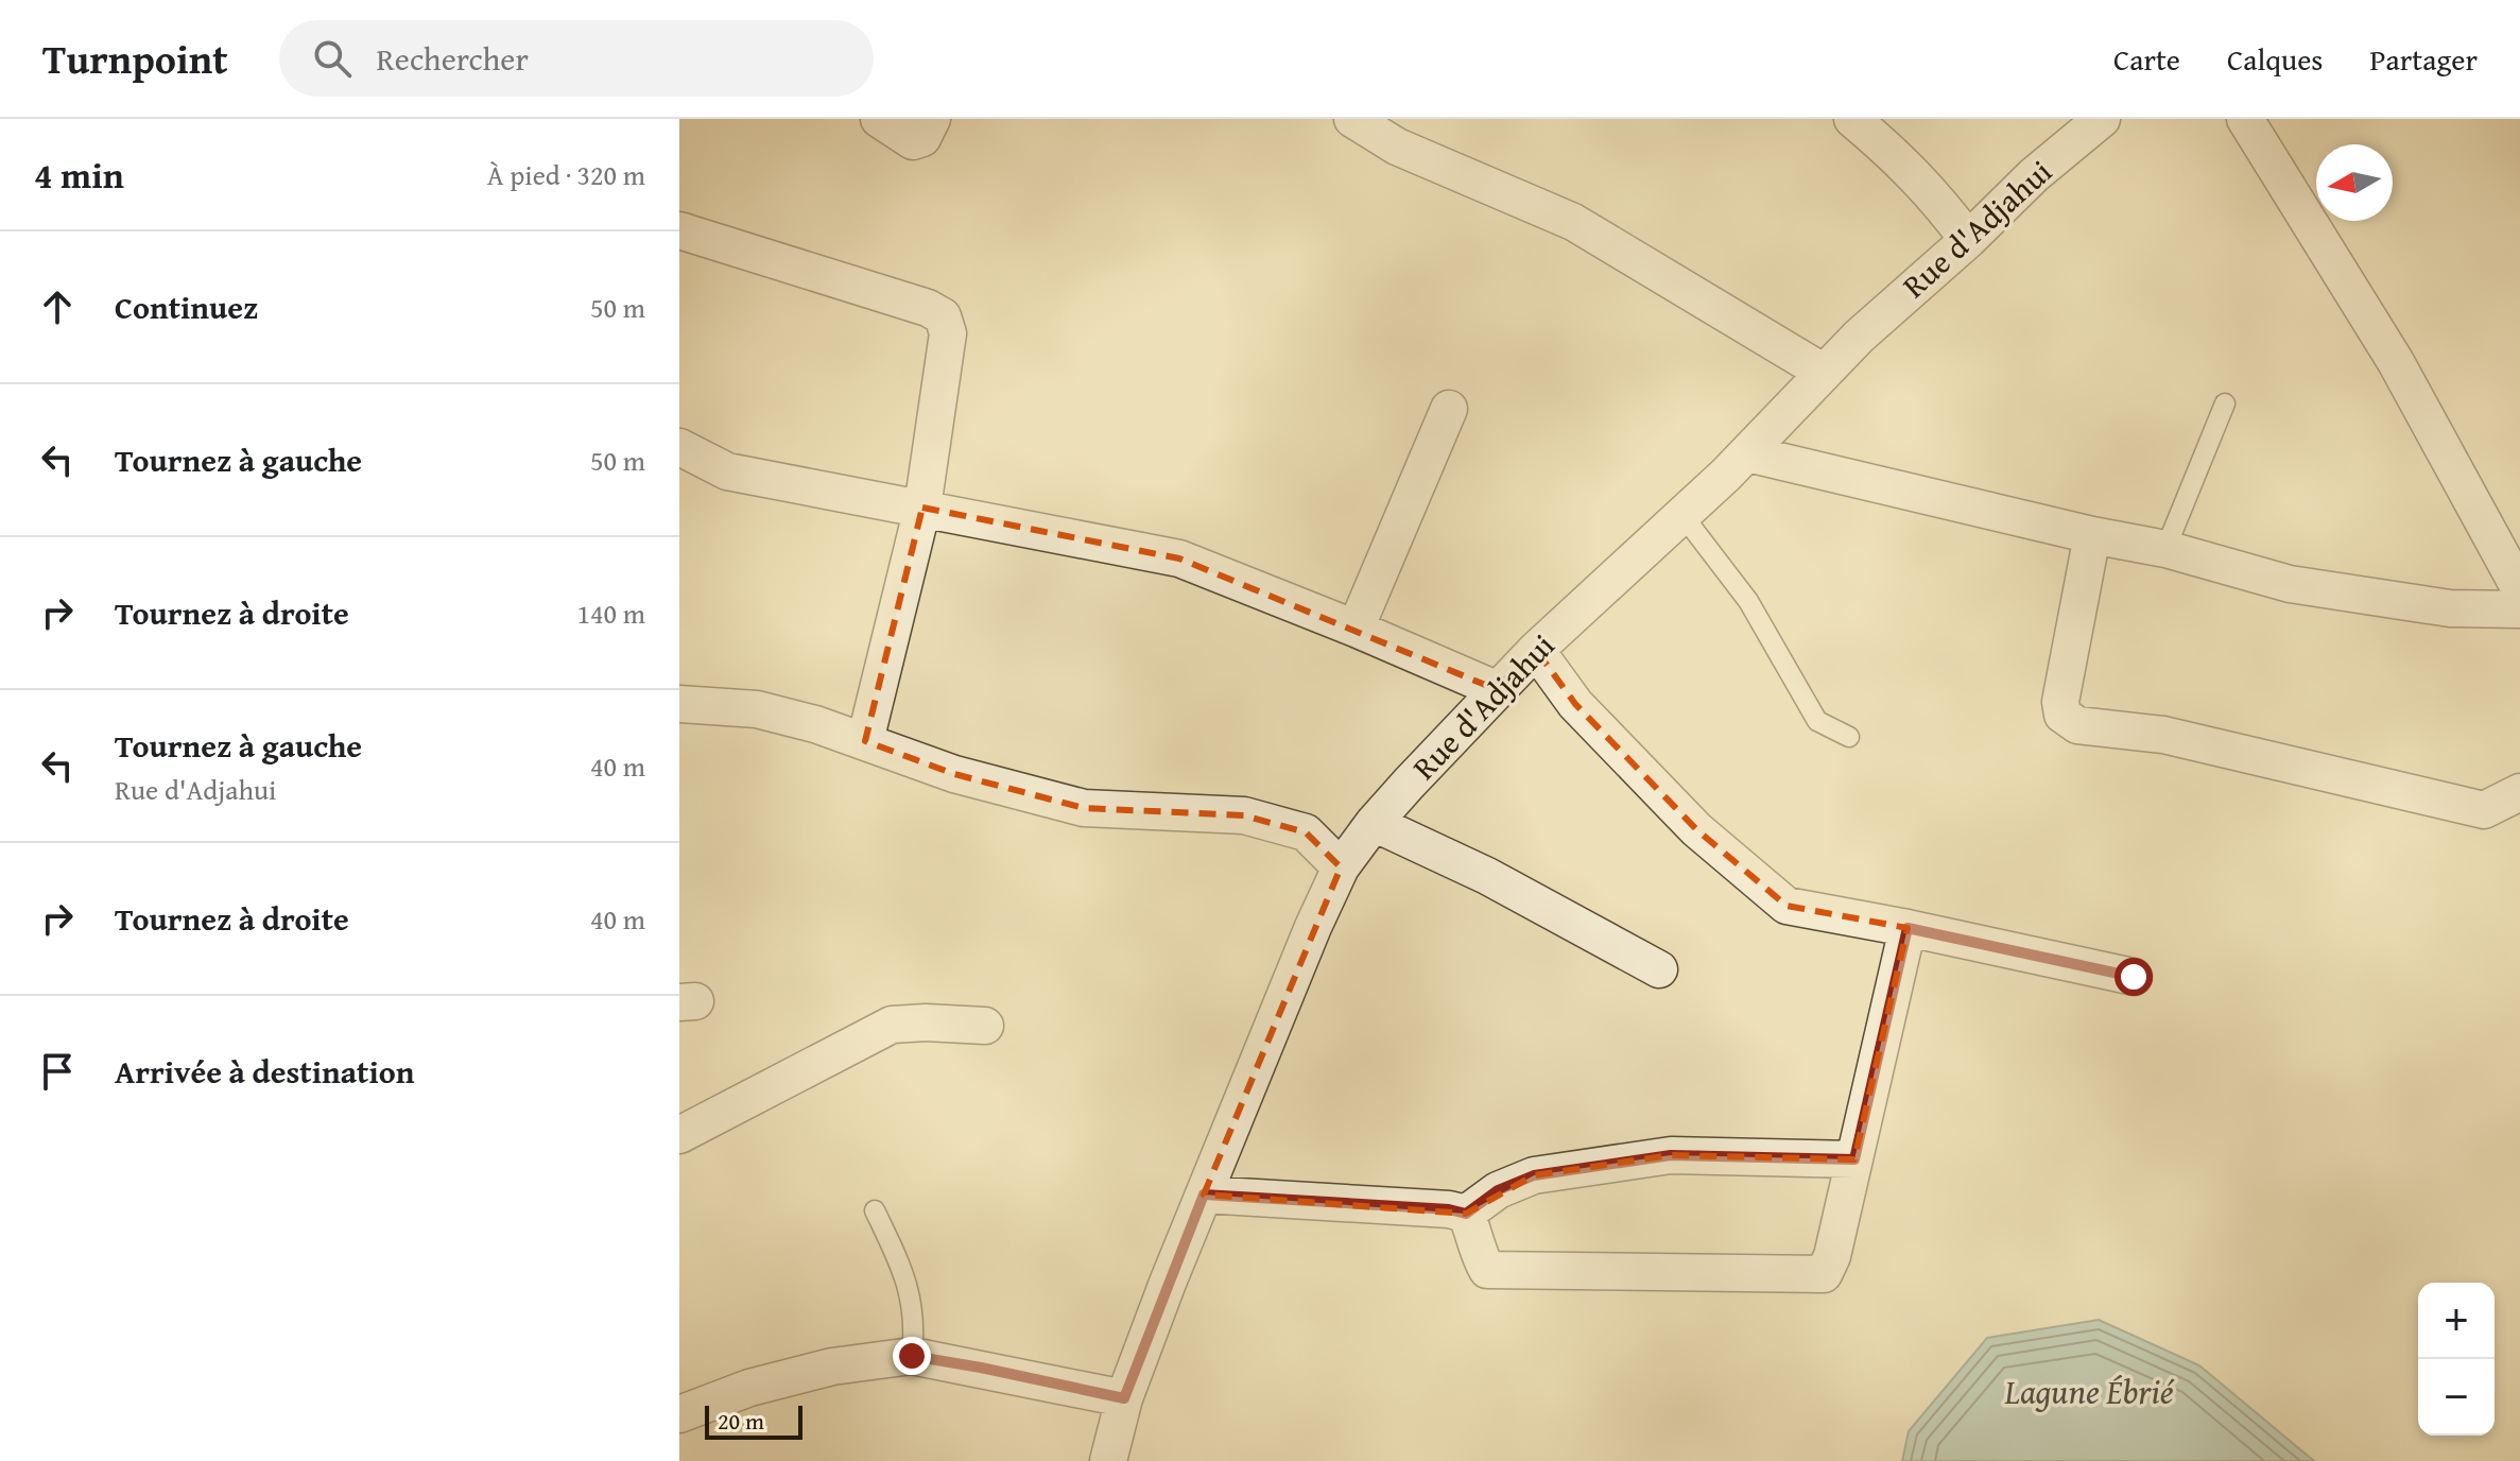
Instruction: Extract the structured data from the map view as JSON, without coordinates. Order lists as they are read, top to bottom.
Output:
{
  "streets": {
    "street": ["Rue d'Adjahui"]
  },
  "water": ["Lagune Ébrié"],
  "scale_bar": "20 m",
  "north": "left",
  "page": {
    "header": "Turnpoint",
    "search": "Rechercher",
    "nav": ["Carte", "Calques", "Partager"],
    "heading": ["4 min", "À pied · 320 m"],
    "list": [
      ["Continuez", "50 m"],
      ["Tournez à gauche", "50 m"],
      ["Tournez à droite", "140 m"],
      ["Tournez à gauche", "Rue d'Adjahui", "40 m"],
      ["Tournez à droite", "40 m"],
      "Arrivée à destination"
    ],
    "map_buttons": ["+", "−"],
    "scale": "20 m"
  }
}
